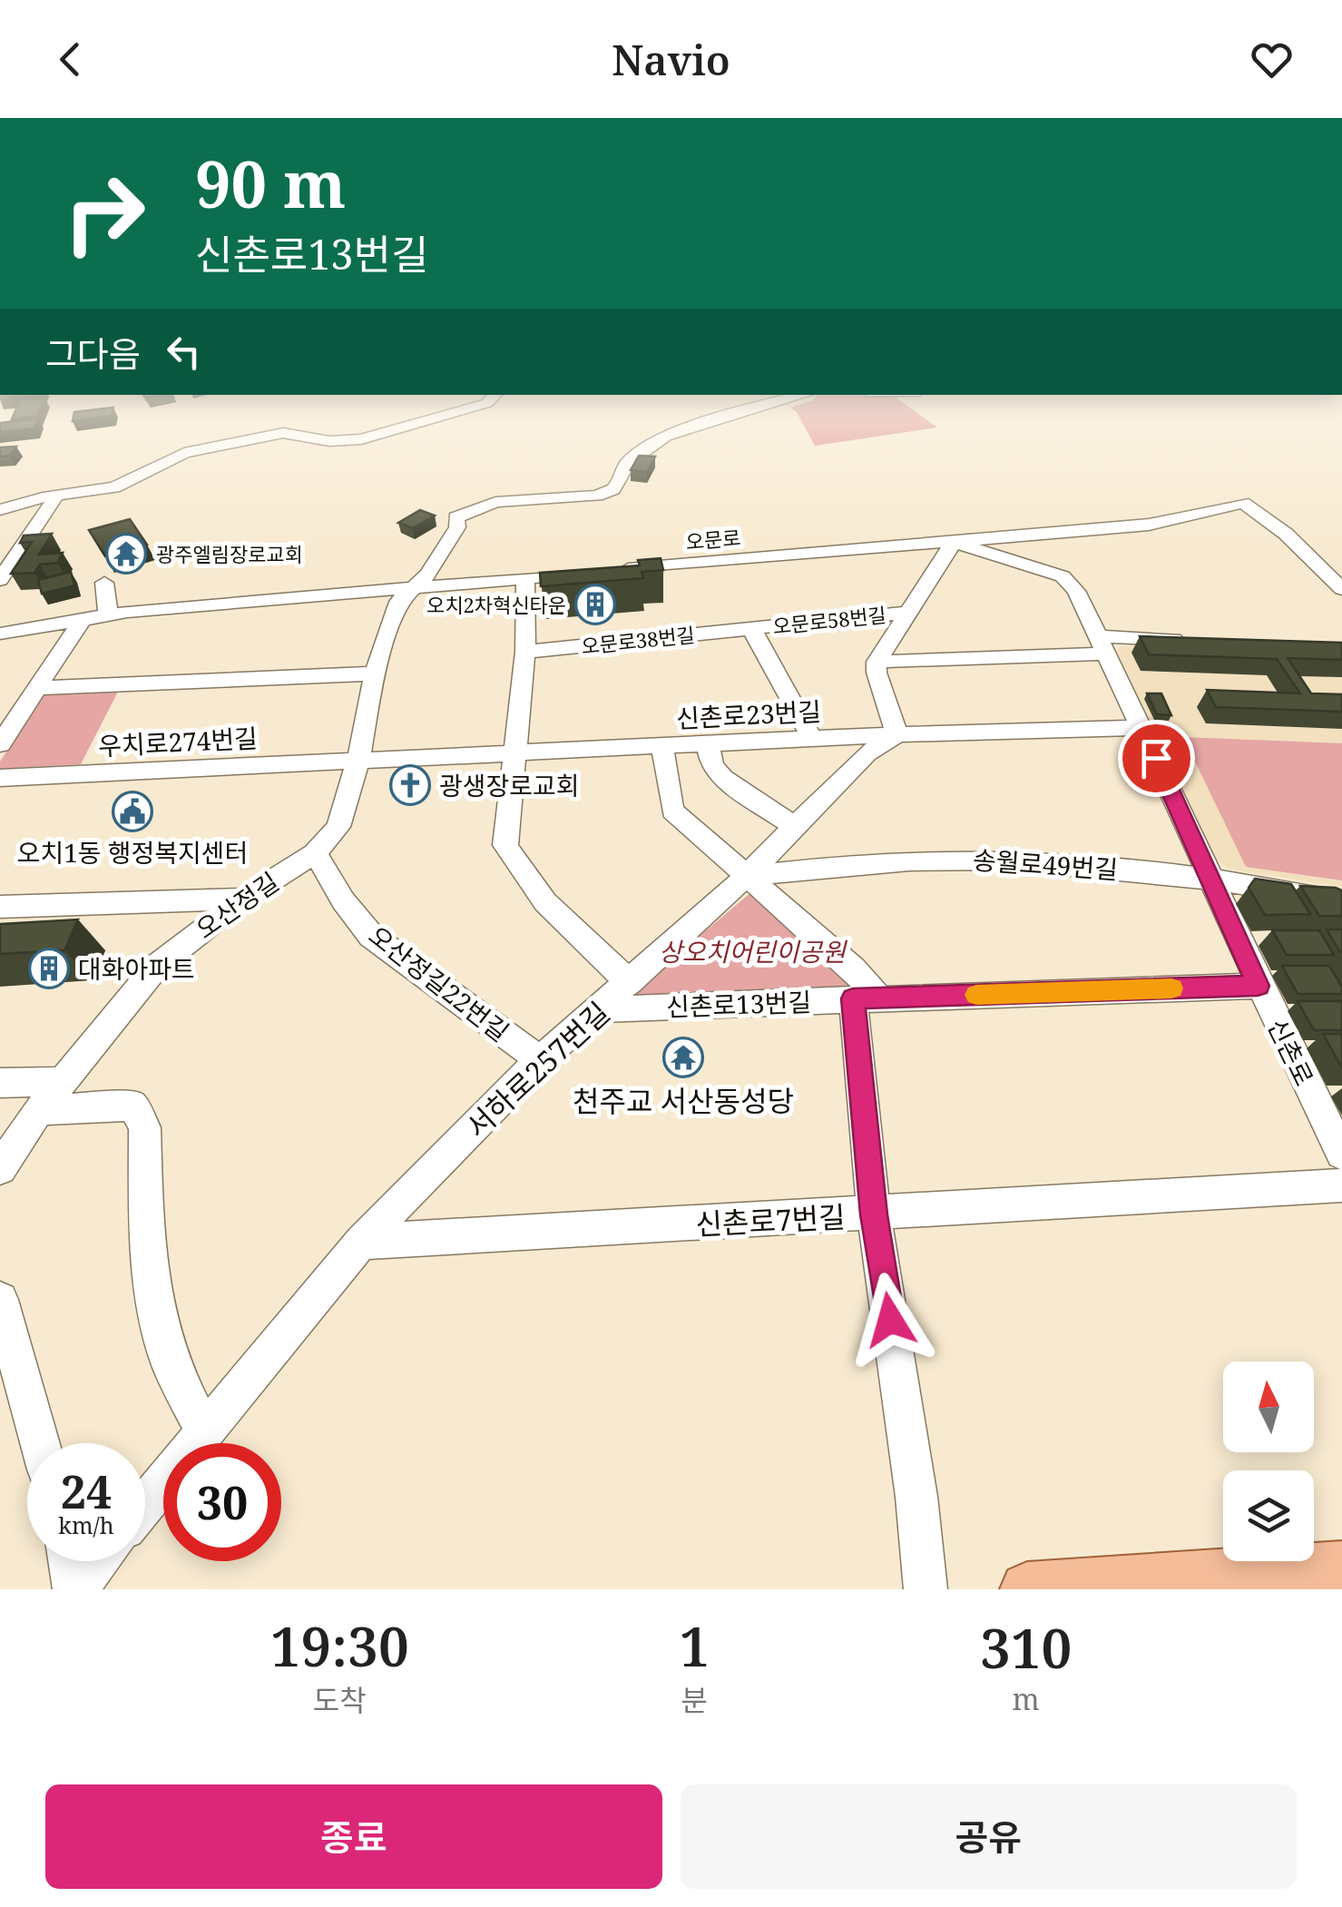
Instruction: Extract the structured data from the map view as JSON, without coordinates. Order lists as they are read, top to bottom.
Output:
{
  "streets": {
    "street": [
      "오문로",
      "오문로58번길",
      "오문로38번길",
      "신촌로23번길",
      "우치로274번길",
      "송월로49번길",
      "오산정길",
      "오산정길22번길",
      "신촌로13번길",
      "신촌로",
      "서하로257번길",
      "신촌로7번길"
    ]
  },
  "crossings": [
    ["오문로", "오문로58번길"],
    ["오문로", "오산정길"],
    ["오문로", "신촌로"],
    ["오문로58번길", "오문로38번길"],
    ["오문로58번길", "신촌로23번길"],
    ["오문로58번길", "신촌로"],
    ["오문로58번길", "서하로257번길"],
    ["신촌로23번길", "우치로274번길"],
    ["신촌로23번길", "오산정길"],
    ["신촌로23번길", "신촌로"],
    ["신촌로23번길", "서하로257번길"],
    ["우치로274번길", "오산정길"],
    ["송월로49번길", "신촌로"],
    ["송월로49번길", "서하로257번길"],
    ["오산정길", "오산정길22번길"],
    ["오산정길22번길", "서하로257번길"],
    ["신촌로13번길", "신촌로"],
    ["신촌로13번길", "서하로257번길"],
    ["서하로257번길", "신촌로7번길"]
  ],
  "parks": ["상오치어린이공원"],
  "places": {
    "temple": ["광주엘림장로교회", "천주교 서산동성당"],
    "building": ["오치2차혁신타운", "대화아파트"],
    "church": ["광생장로교회"],
    "public building": ["오치1동 행정복지센터"]
  },
  "north": "top",
  "page": {
    "header": "Navio",
    "turn": ["90 m", "신촌로13번길"],
    "then": "그다음",
    "speed": "24 km/h",
    "limit": "30",
    "eta": [
      "19:30",
      "도착",
      "1",
      "분",
      "310",
      "m"
    ],
    "buttons": ["종료", "공유"]
  }
}
